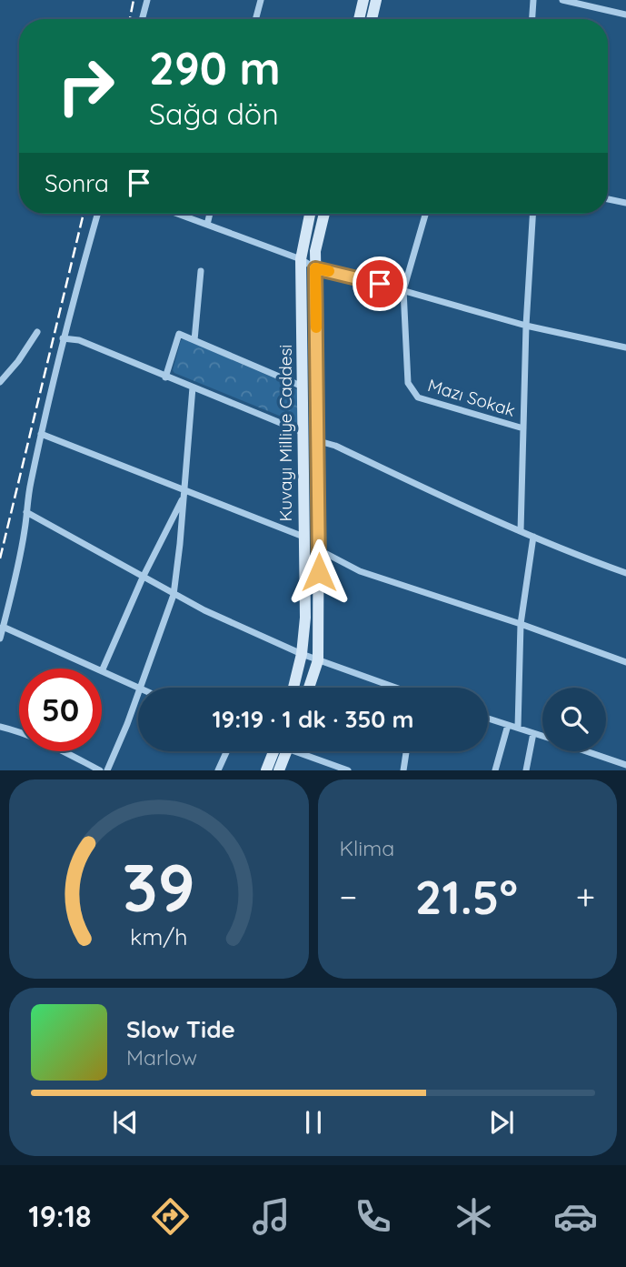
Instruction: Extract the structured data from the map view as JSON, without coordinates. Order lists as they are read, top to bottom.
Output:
{
  "streets": {
    "main road": ["Kuvayı Milliye Caddesi"],
    "street": ["Mazı Sokak"]
  },
  "page": {
    "turn": ["290 m", "Sağa dön"],
    "then": "Sonra",
    "limit": "50",
    "trip": "19:19 · 1 dk · 350 m",
    "tile": "Klima",
    "heat": ["−", "21.5°", "+"],
    "song": ["Slow Tide", "Marlow"],
    "tabs": "19:18",
    "gauge": ["39", "km/h"]
  }
}
